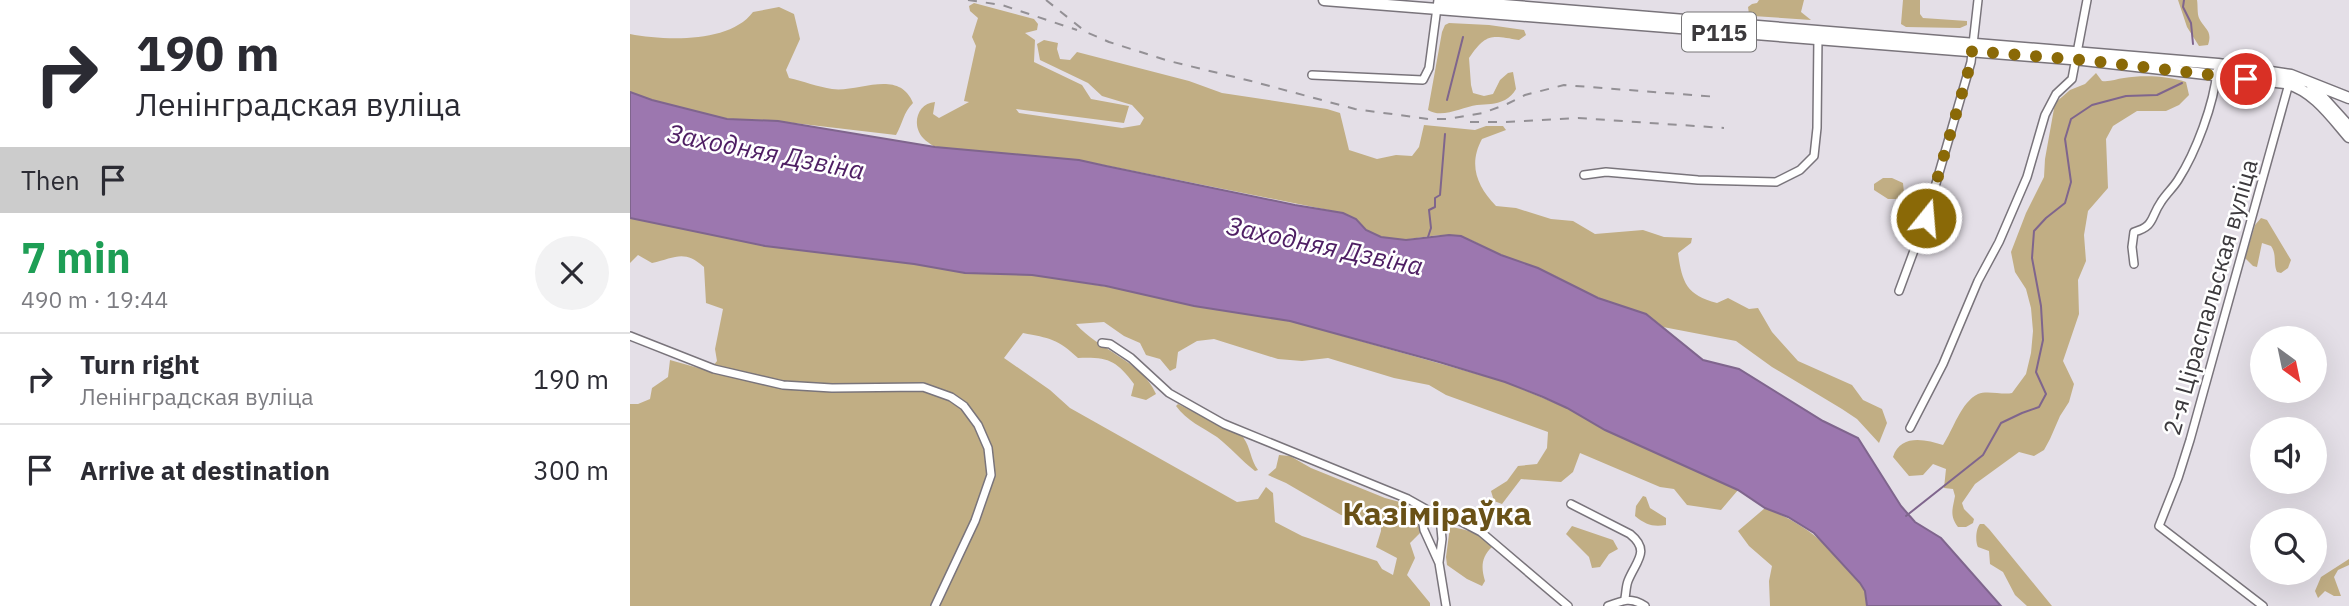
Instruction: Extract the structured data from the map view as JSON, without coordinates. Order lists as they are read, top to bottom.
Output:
{
  "streets": {
    "main road": ["Р115"],
    "street": ["2-я Ціраспальская вуліца"]
  },
  "crossings": [
    ["Р115", "2-я Ціраспальская вуліца"]
  ],
  "districts": ["Казіміраўка"],
  "water": ["Заходняя Дзвіна"],
  "north": "bottom right",
  "page": {
    "turn": ["190 m", "Ленінградская вуліца"],
    "then": "Then",
    "heading": ["7 min", "490 m · 19:44"],
    "list": [
      {
        "name": "Turn right",
        "note": "Ленінградская вуліца",
        "value": "190 m"
      },
      {
        "name": "Arrive at destination",
        "value": "300 m"
      }
    ]
  }
}
